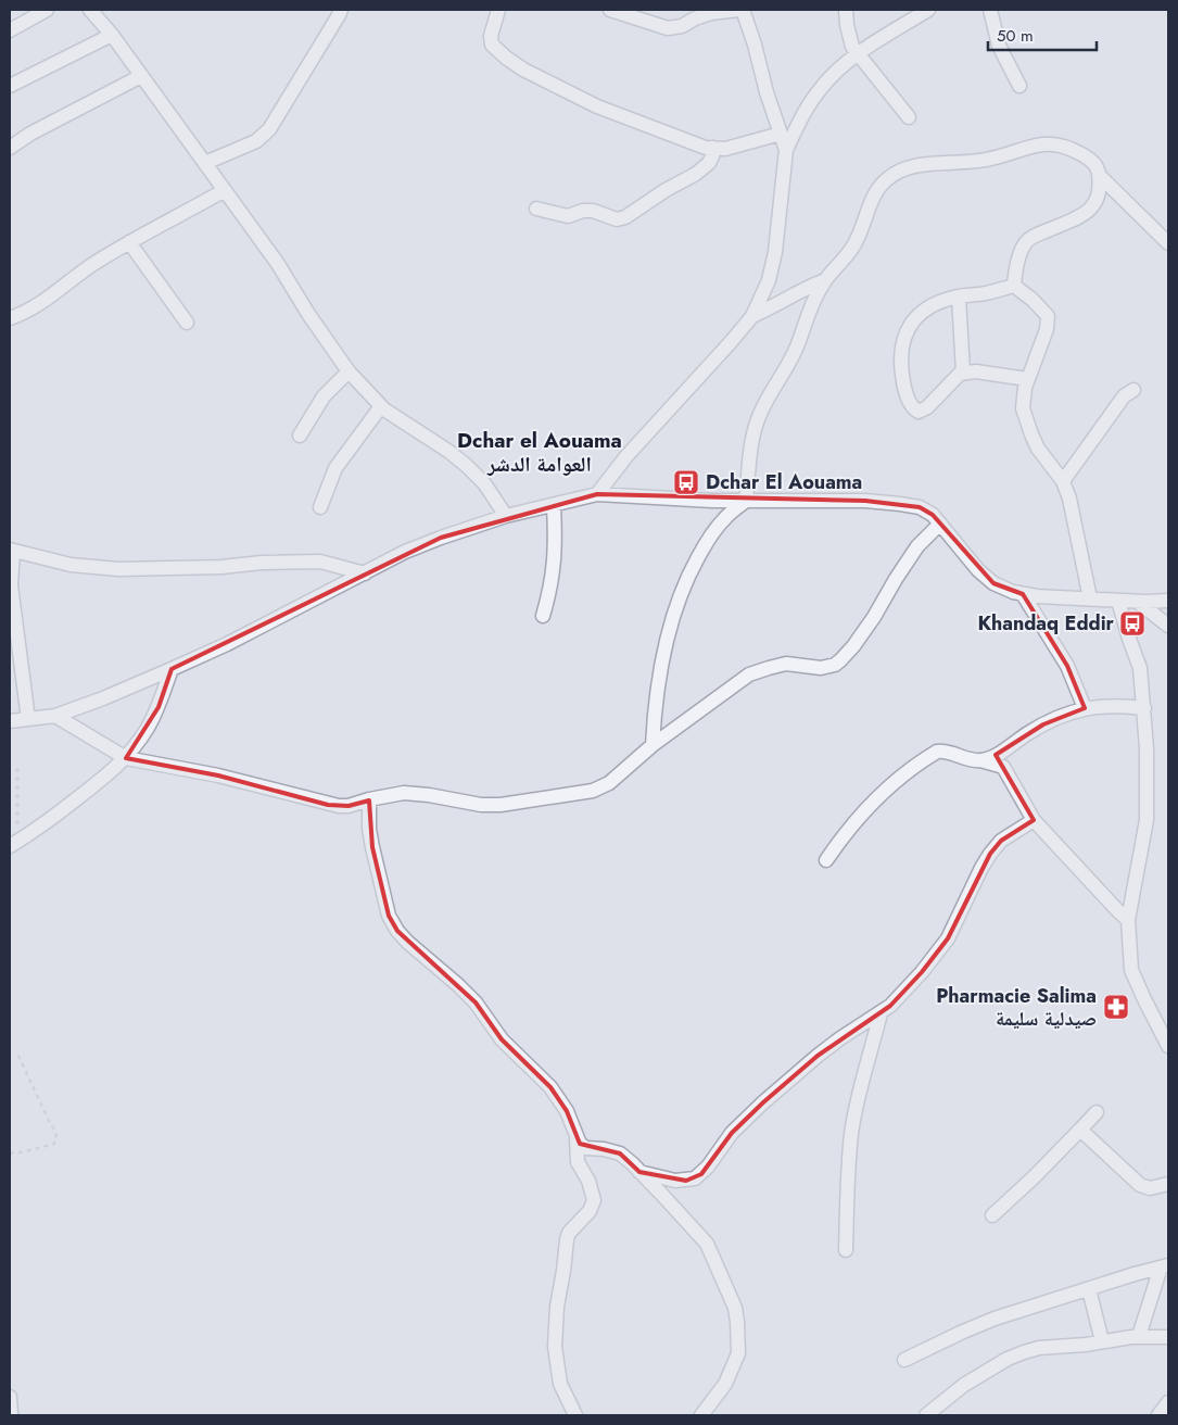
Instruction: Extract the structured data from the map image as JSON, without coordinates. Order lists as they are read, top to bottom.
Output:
{
  "districts": ["Dchar el Aouama العوامة الدشر"],
  "places": {
    "bus stop": ["Dchar El Aouama", "Khandaq Eddir"],
    "pharmacy": ["Pharmacie Salima صيدلية سليمة"]
  },
  "scale_bar": "50 m"
}
